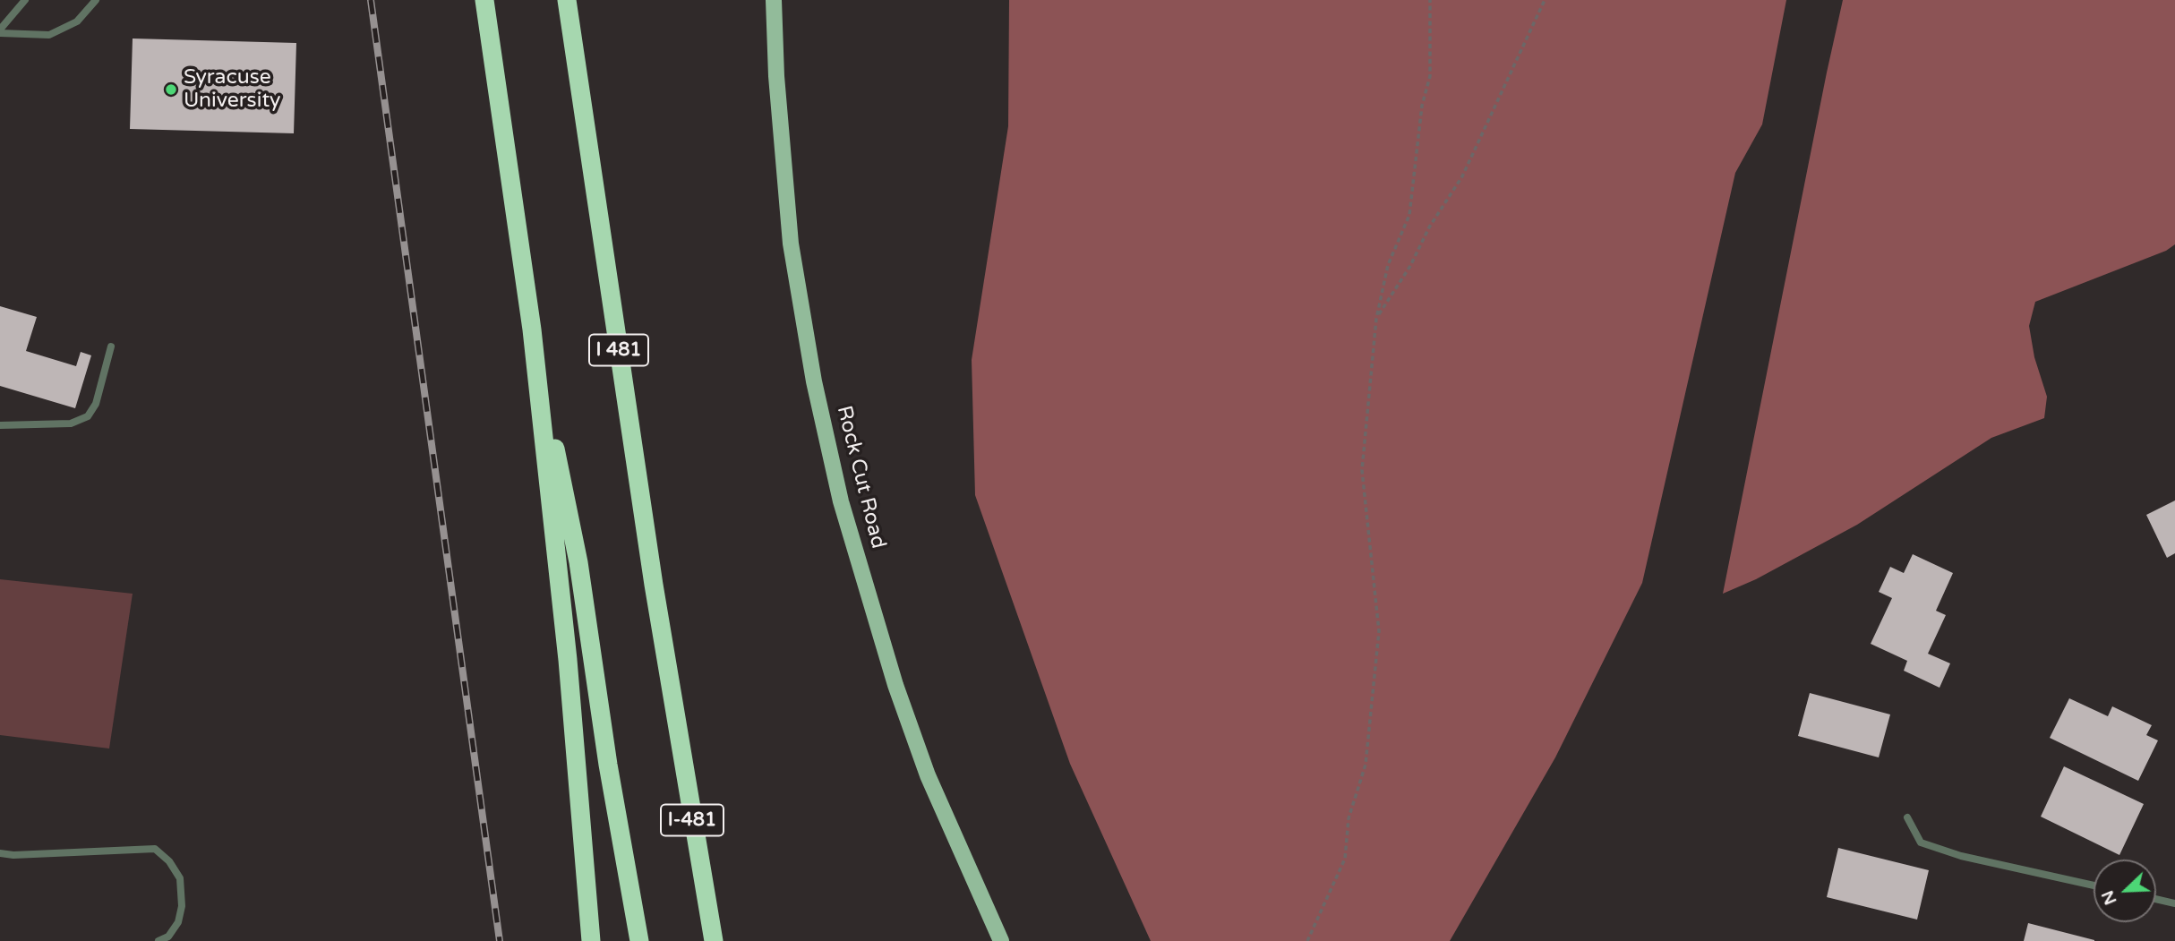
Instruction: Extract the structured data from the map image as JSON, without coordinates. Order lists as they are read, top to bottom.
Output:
{
  "streets": {
    "highway": ["I 481", "I-481"],
    "main road": ["Rock Cut Road"]
  },
  "crossings": [
    ["I 481", "I-481"]
  ],
  "places": ["Syracuse University"],
  "north": "bottom left"
}
